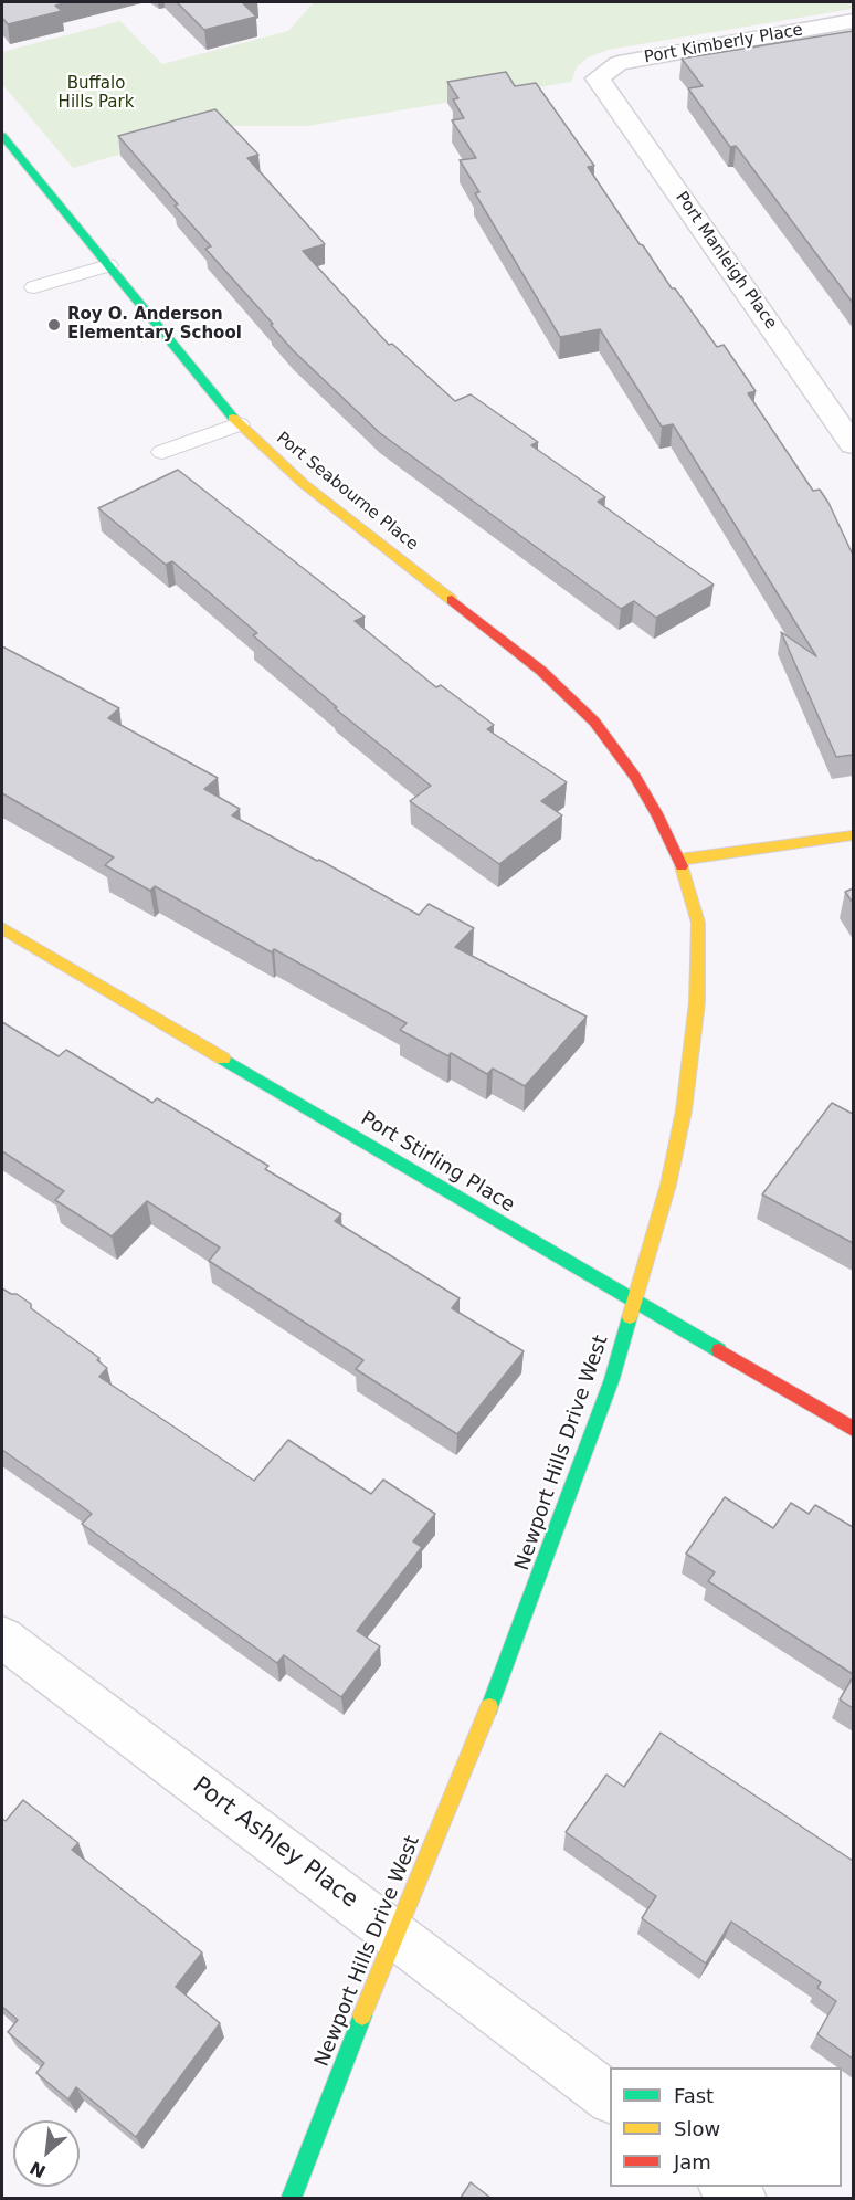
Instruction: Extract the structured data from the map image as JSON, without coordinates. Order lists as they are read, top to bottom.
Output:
{
  "streets": {
    "street": [
      "Port Kimberly Place",
      "Port Manleigh Place",
      "Port Seabourne Place",
      "Port Stirling Place",
      "Newport Hills Drive West",
      "Port Ashley Place"
    ]
  },
  "crossings": [
    ["Port Kimberly Place", "Port Manleigh Place"],
    ["Port Seabourne Place", "Newport Hills Drive West"],
    ["Port Stirling Place", "Newport Hills Drive West"],
    ["Newport Hills Drive West", "Port Ashley Place"]
  ],
  "parks": ["Buffalo Hills Park"],
  "places": ["Roy O. Anderson Elementary School"],
  "legend": ["Fast", "Slow", "Jam"],
  "north": "bottom left"
}
